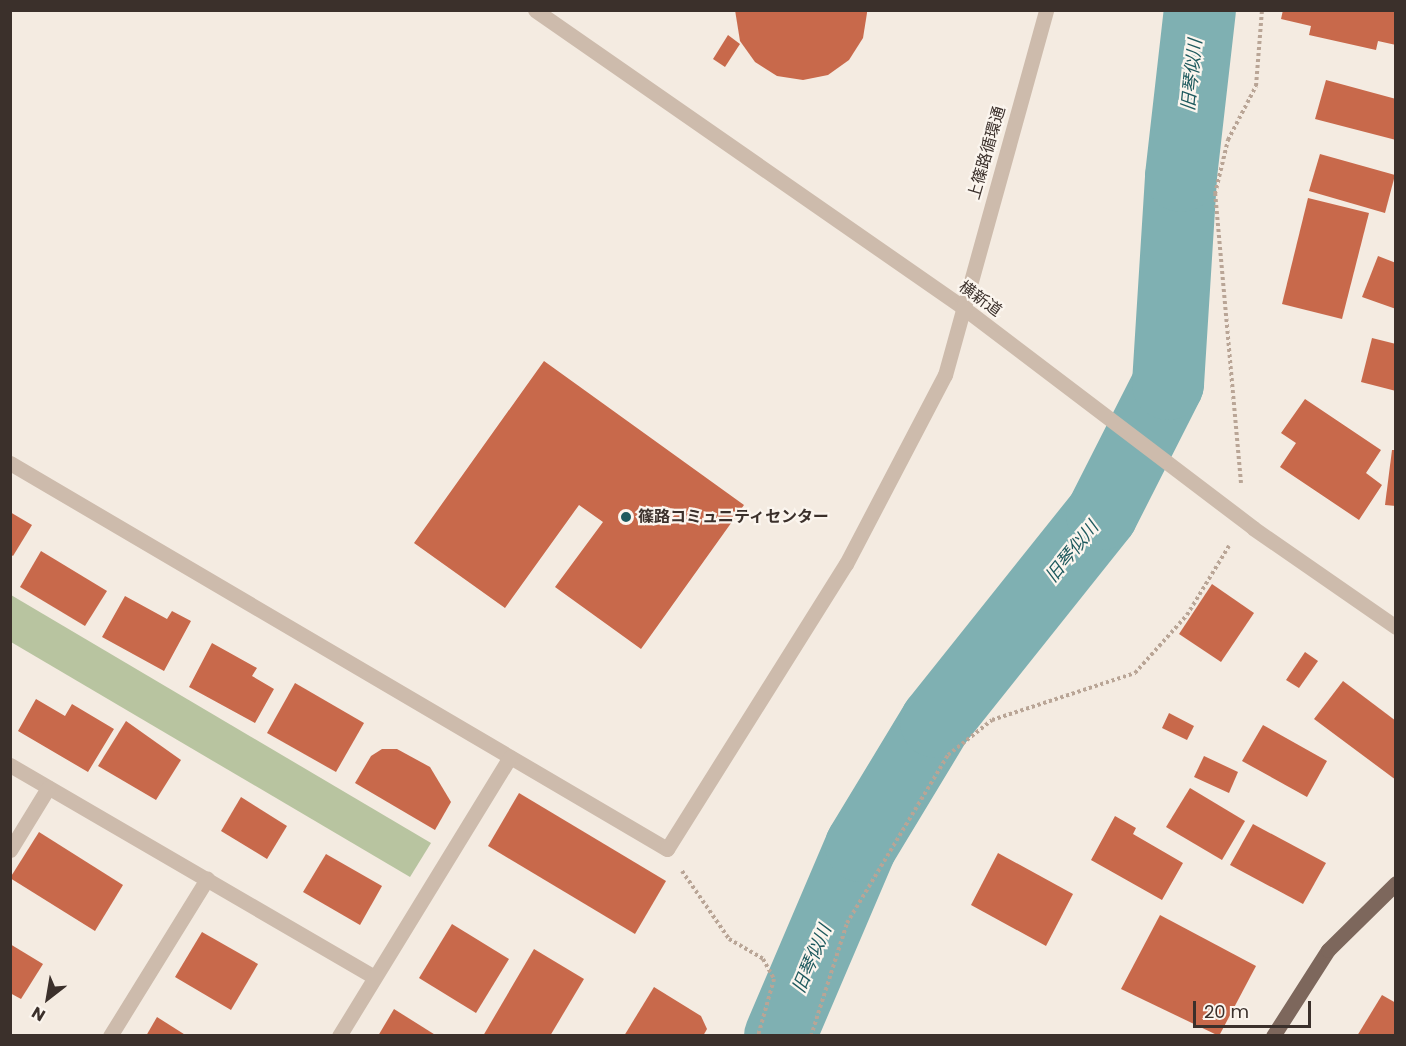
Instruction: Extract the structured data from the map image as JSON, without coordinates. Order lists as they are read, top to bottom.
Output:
{
  "streets": {
    "street": ["上篠路循環通", "横新道"]
  },
  "crossings": [
    ["上篠路循環通", "横新道"]
  ],
  "water": ["旧琴似川"],
  "places": ["篠路コミュニティセンター"],
  "scale_bar": "20 m",
  "north": "bottom left"
}
